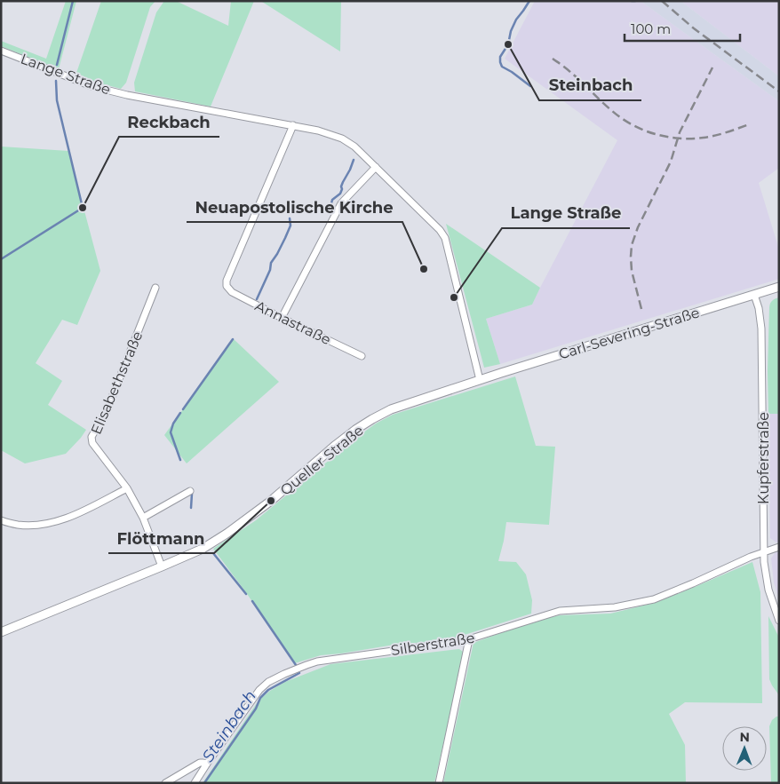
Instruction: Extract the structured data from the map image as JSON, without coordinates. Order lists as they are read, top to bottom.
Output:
{
  "streets": {
    "street": [
      "Lange Straße",
      "Annastraße",
      "Carl-Severing-Straße",
      "Elisabethstraße",
      "Kupferstraße",
      "Queller Straße",
      "Silberstraße"
    ]
  },
  "crossings": [
    ["Lange Straße", "Annastraße"],
    ["Lange Straße", "Carl-Severing-Straße"],
    ["Lange Straße", "Queller Straße"],
    ["Carl-Severing-Straße", "Kupferstraße"],
    ["Carl-Severing-Straße", "Queller Straße"],
    ["Elisabethstraße", "Queller Straße"],
    ["Kupferstraße", "Silberstraße"]
  ],
  "water": ["Steinbach"],
  "places": [
    "Steinbach",
    "Reckbach",
    "Neuapostolische Kirche",
    "Lange Straße",
    "Flöttmann"
  ],
  "scale_bar": "100 m",
  "north": "top"
}
